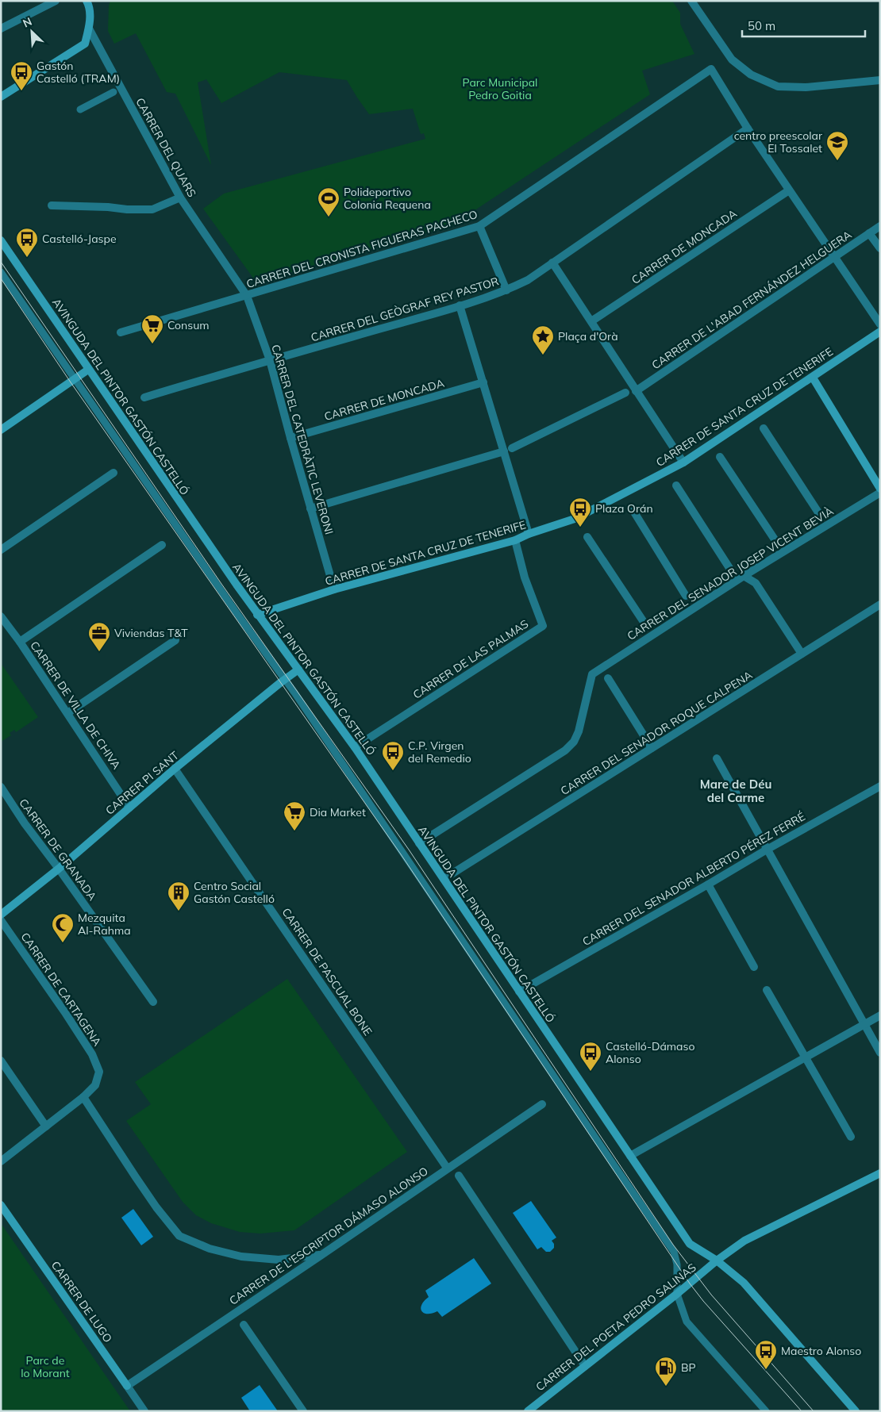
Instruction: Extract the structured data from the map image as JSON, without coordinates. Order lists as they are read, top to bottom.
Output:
{
  "streets": {
    "main road": [
      "AVINGUDA DEL PINTOR GASTÓN CASTELLÓ",
      "CARRER DE SANTA CRUZ DE TENERIFE",
      "CARRER PI SANT",
      "CARRER DE LUGO",
      "CARRER DEL POETA PEDRO SALINAS"
    ],
    "street": [
      "CARRER DEL QUARS",
      "CARRER DE MONCADA",
      "CARRER DEL CRONISTA FIGUERAS PACHECO",
      "CARRER DE L'ABAD FERNÁNDEZ HELGUERA",
      "CARRER DEL GEÒGRAF REY PASTOR",
      "CARRER DEL CATEDRÀTIC LEVERONI",
      "CARRER DEL SENADOR JOSEP VICENT BEVIÀ",
      "CARRER DE LAS PALMAS",
      "CARRER DE VILLA DE CHIVA",
      "CARRER DEL SENADOR ROQUE CALPENA",
      "CARRER DE GRANADA",
      "CARRER DEL SENADOR ALBERTO PÉREZ FERRÉ",
      "CARRER DE PASCUAL BONE",
      "CARRER DE CARTAGENA",
      "CARRER DE L'ESCRIPTOR DÁMASO ALONSO"
    ]
  },
  "crossings": [
    ["CARRER DEL QUARS", "CARRER DEL CRONISTA FIGUERAS PACHECO"],
    ["CARRER DEL QUARS", "CARRER DEL CATEDRÀTIC LEVERONI"],
    ["CARRER DE MONCADA", "CARRER DEL CATEDRÀTIC LEVERONI"],
    ["CARRER DEL CRONISTA FIGUERAS PACHECO", "CARRER DEL GEÒGRAF REY PASTOR"],
    ["CARRER DEL CRONISTA FIGUERAS PACHECO", "CARRER DEL CATEDRÀTIC LEVERONI"],
    ["CARRER DEL GEÒGRAF REY PASTOR", "CARRER DEL CATEDRÀTIC LEVERONI"],
    ["AVINGUDA DEL PINTOR GASTÓN CASTELLÓ", "CARRER DE SANTA CRUZ DE TENERIFE"],
    ["AVINGUDA DEL PINTOR GASTÓN CASTELLÓ", "CARRER DEL SENADOR JOSEP VICENT BEVIÀ"],
    ["AVINGUDA DEL PINTOR GASTÓN CASTELLÓ", "CARRER DE LAS PALMAS"],
    ["AVINGUDA DEL PINTOR GASTÓN CASTELLÓ", "CARRER DEL SENADOR ROQUE CALPENA"],
    ["AVINGUDA DEL PINTOR GASTÓN CASTELLÓ", "CARRER PI SANT"],
    ["AVINGUDA DEL PINTOR GASTÓN CASTELLÓ", "CARRER DEL SENADOR ALBERTO PÉREZ FERRÉ"],
    ["AVINGUDA DEL PINTOR GASTÓN CASTELLÓ", "CARRER DEL POETA PEDRO SALINAS"],
    ["CARRER DE SANTA CRUZ DE TENERIFE", "CARRER DEL CATEDRÀTIC LEVERONI"],
    ["CARRER DE SANTA CRUZ DE TENERIFE", "CARRER DE LAS PALMAS"],
    ["CARRER DE VILLA DE CHIVA", "CARRER PI SANT"],
    ["CARRER PI SANT", "CARRER DE GRANADA"],
    ["CARRER PI SANT", "CARRER DE PASCUAL BONE"],
    ["CARRER DE PASCUAL BONE", "CARRER DE L'ESCRIPTOR DÁMASO ALONSO"],
    ["CARRER DE L'ESCRIPTOR DÁMASO ALONSO", "CARRER DE LUGO"]
  ],
  "districts": ["Mare de Déu del Carme"],
  "parks": ["Parc Municipal Pedro Goitia", "Parc de lo Morant"],
  "places": {
    "bus stop": [
      "Gastón Castelló (TRAM)",
      "Castelló-Jaspe",
      "Plaza Orán",
      "C.P. Virgen del Remedio",
      "Castelló-Dámaso Alonso",
      "Maestro Alonso"
    ],
    "school or university": ["centro preescolar El Tossalet"],
    "sports": ["Polideportivo Colonia Requena"],
    "supermarket": ["Consum", "Dia Market"],
    "place": ["Plaça d'Orà"],
    "office": ["Viviendas T&T"],
    "building": ["Centro Social Gastón Castelló"],
    "mosque": ["Mezquita Al-Rahma"],
    "fuel station": ["BP"]
  },
  "scale_bar": "50 m",
  "north": "top left"
}
